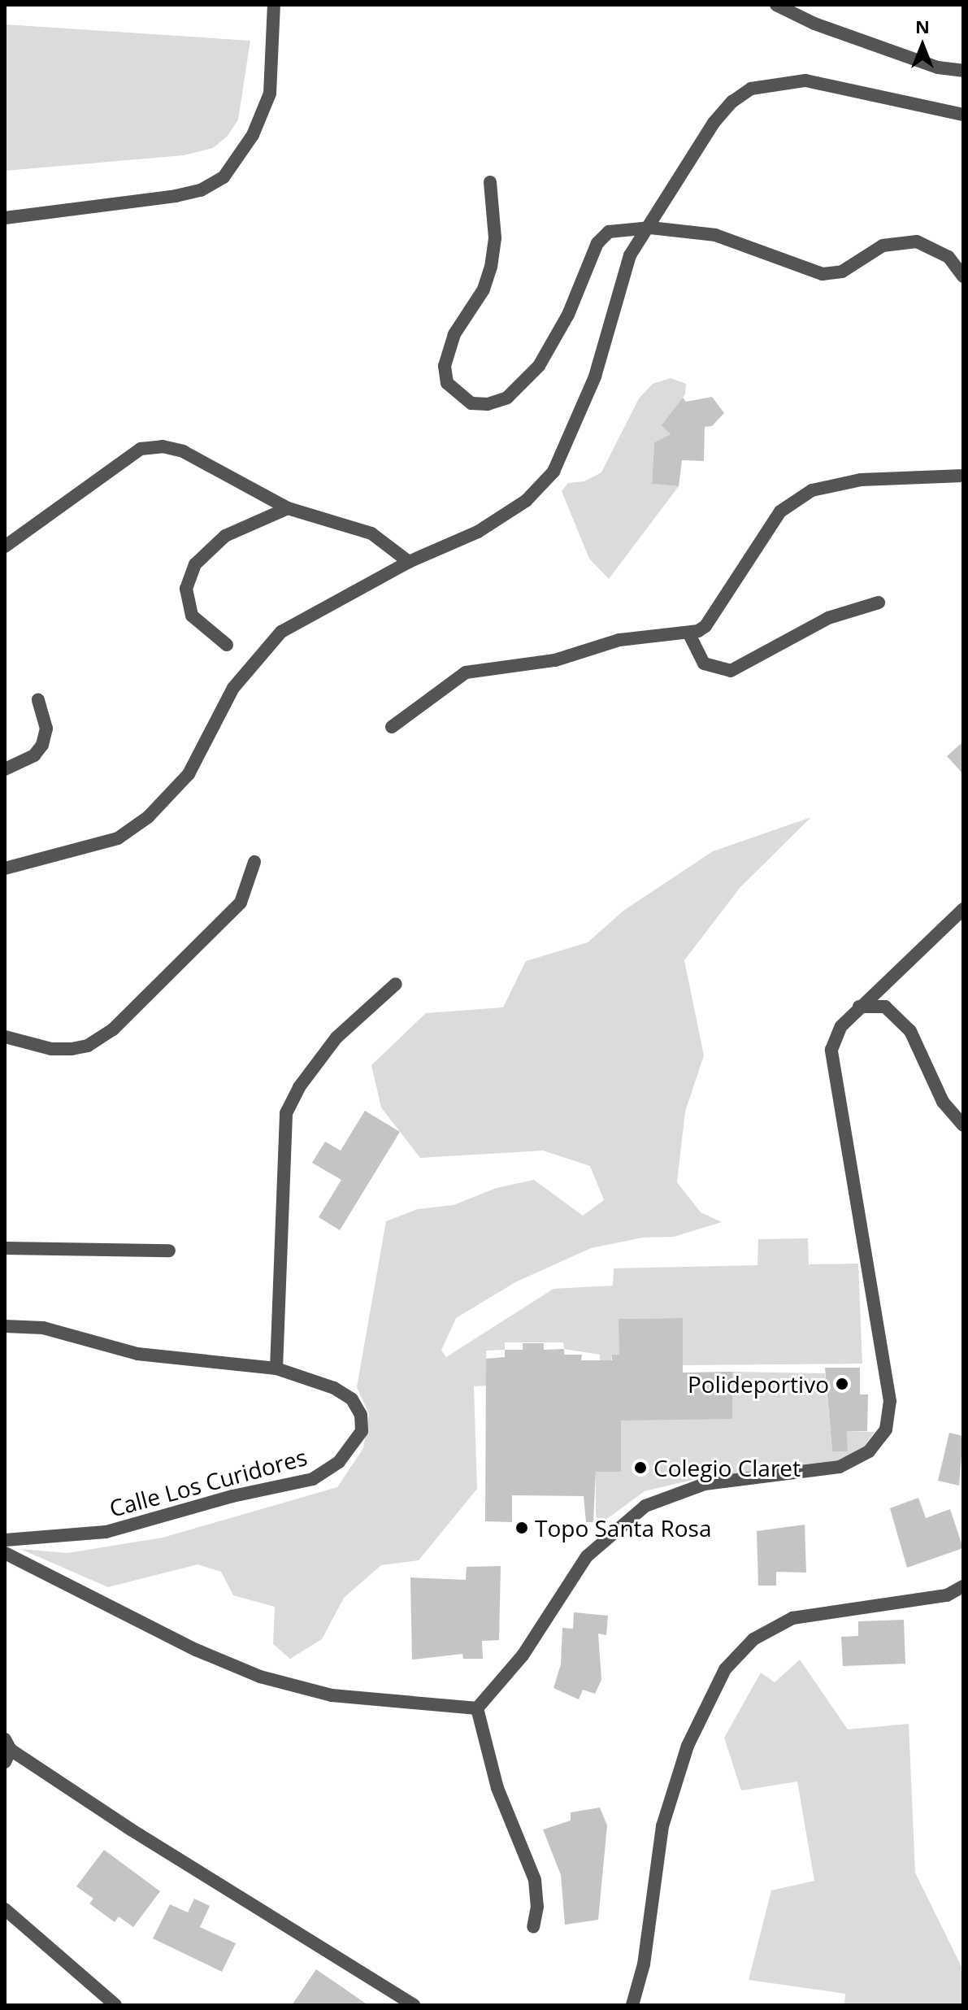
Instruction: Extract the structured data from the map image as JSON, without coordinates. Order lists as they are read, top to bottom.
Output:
{
  "streets": {
    "street": ["Calle Los Curidores"]
  },
  "places": ["Polideportivo", "Colegio Claret", "Topo Santa Rosa"],
  "north": "top"
}
